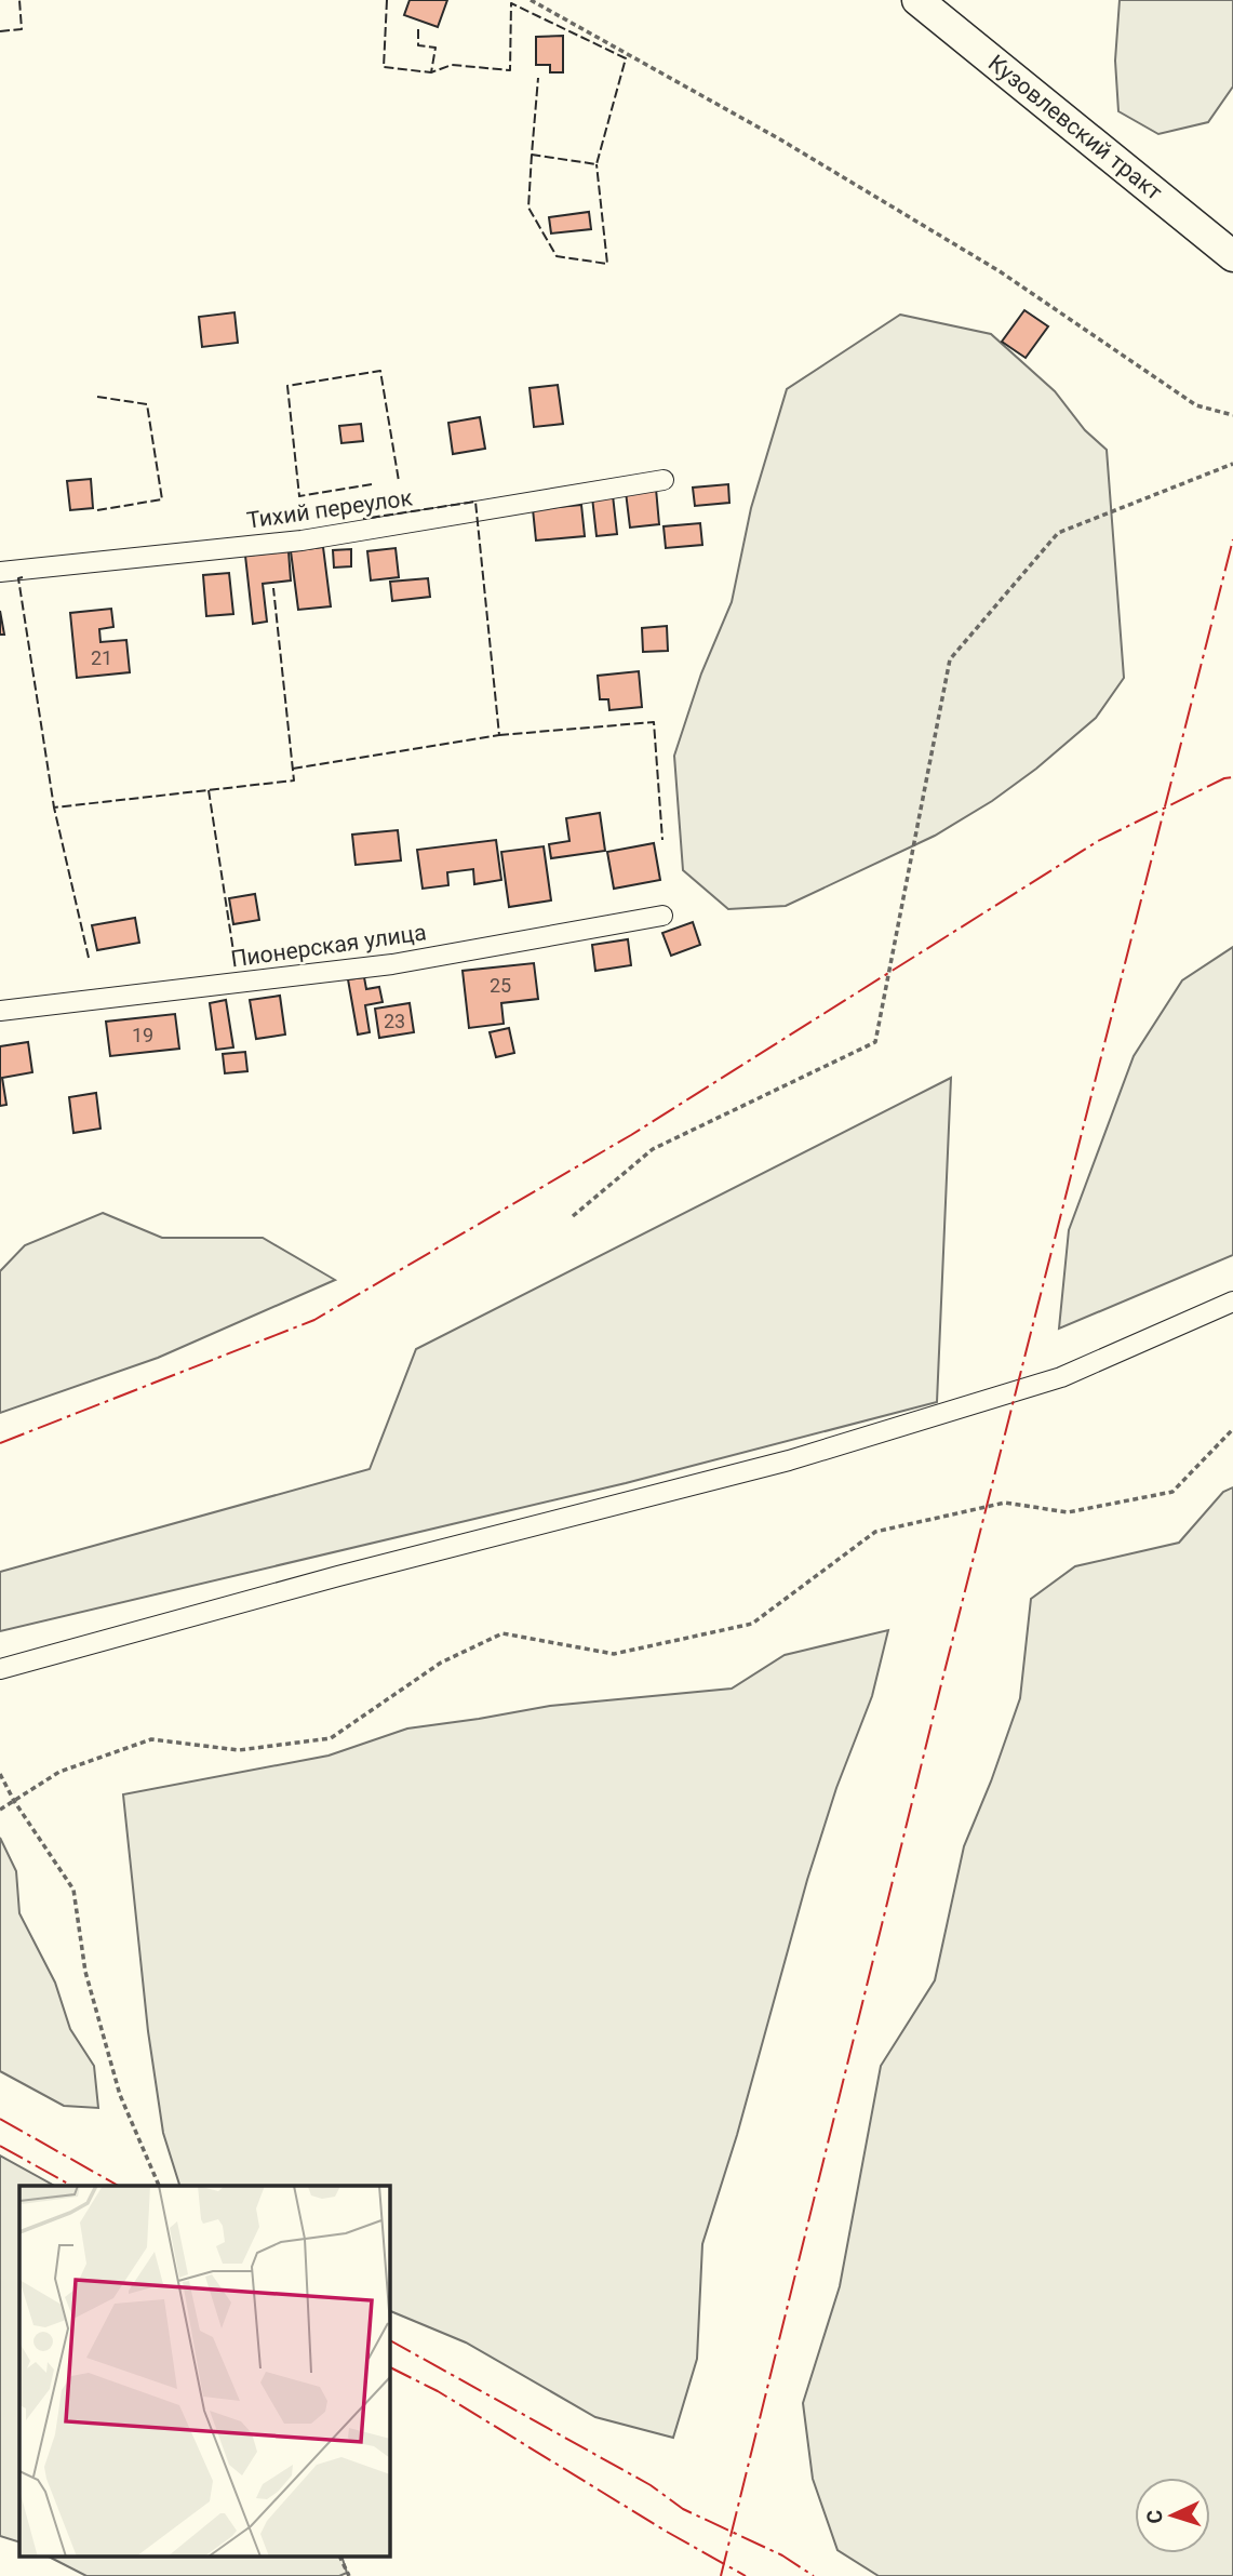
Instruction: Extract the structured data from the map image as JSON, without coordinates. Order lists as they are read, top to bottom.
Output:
{
  "streets": {
    "main road": ["Кузовлевский тракт"],
    "street": ["Тихий переулок", "Пионерская улица"]
  },
  "house_numbers": [
    "21",
    "25",
    "23",
    "19"
  ],
  "north": "left"
}
